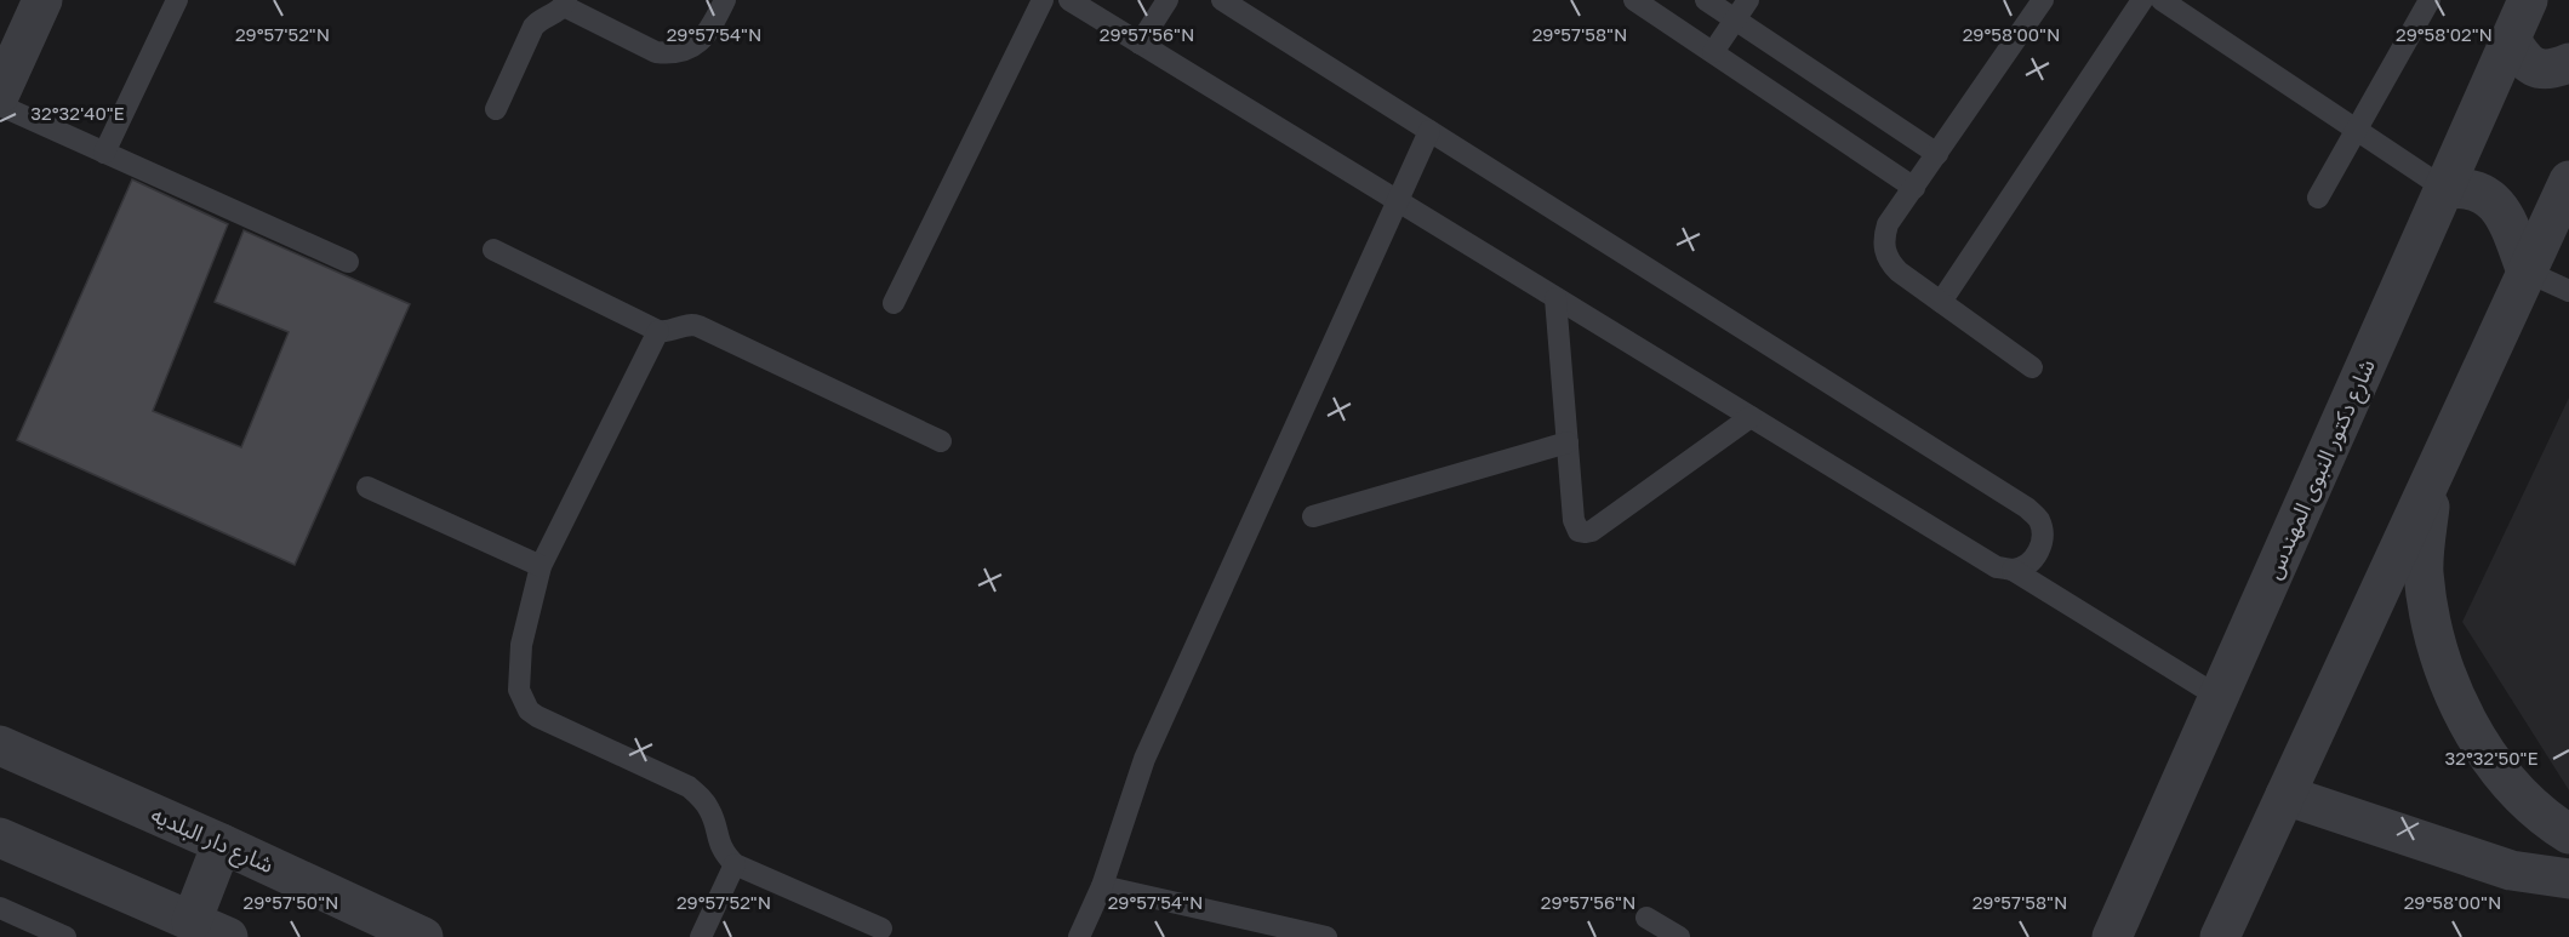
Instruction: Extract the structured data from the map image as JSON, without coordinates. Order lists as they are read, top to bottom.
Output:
{
  "streets": {
    "street": ["شارع دكتور النبوى المهندس", "شارع دار البلديه"]
  },
  "coordinates": [
    "29°57'52\"N",
    "29°57'54\"N",
    "29°57'56\"N",
    "29°57'58\"N",
    "29°58'00\"N",
    "29°58'02\"N",
    "32°32'40\"E",
    "32°32'50\"E",
    "29°57'50\"N"
  ]
}
